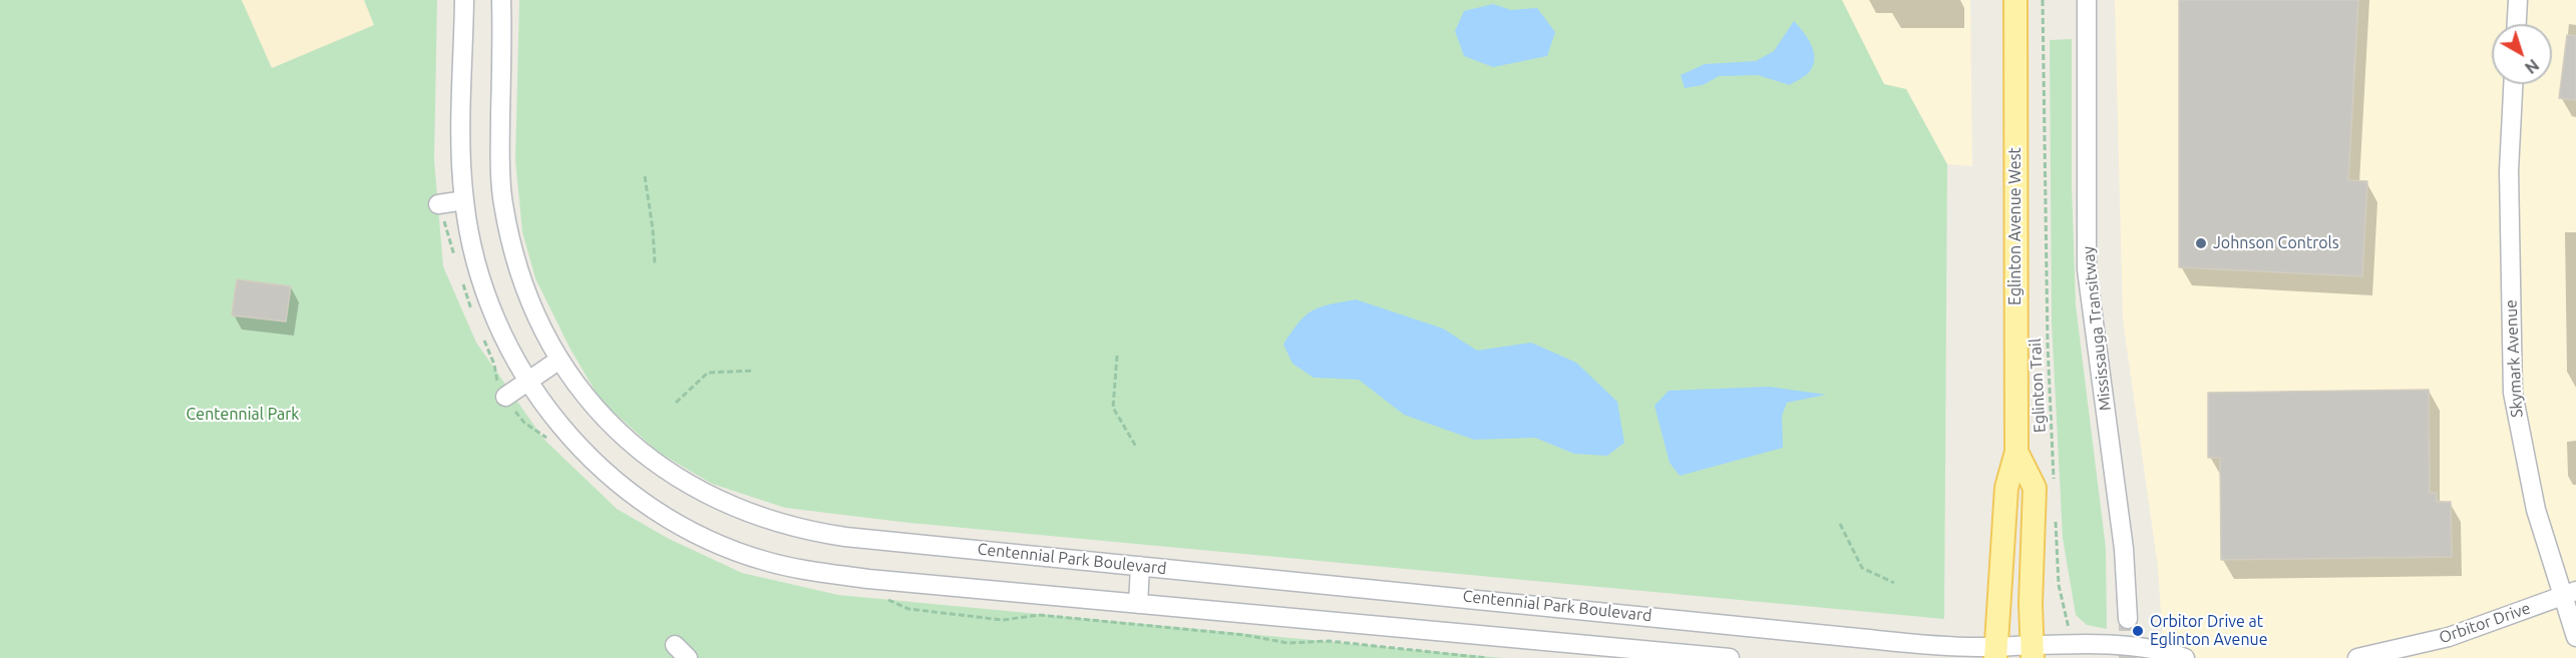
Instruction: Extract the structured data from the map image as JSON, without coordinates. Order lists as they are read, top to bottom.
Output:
{
  "streets": {
    "main road": ["Eglinton Avenue West"],
    "street": [
      "Mississauga Transitway",
      "Skymark Avenue",
      "Centennial Park Boulevard",
      "Orbitor Drive"
    ],
    "path": ["Eglinton Trail"]
  },
  "crossings": [
    ["Eglinton Avenue West", "Centennial Park Boulevard"],
    ["Skymark Avenue", "Orbitor Drive"]
  ],
  "parks": ["Centennial Park"],
  "places": ["Johnson Controls", "Orbitor Drive at Eglinton Avenue"],
  "north": "bottom right"
}
